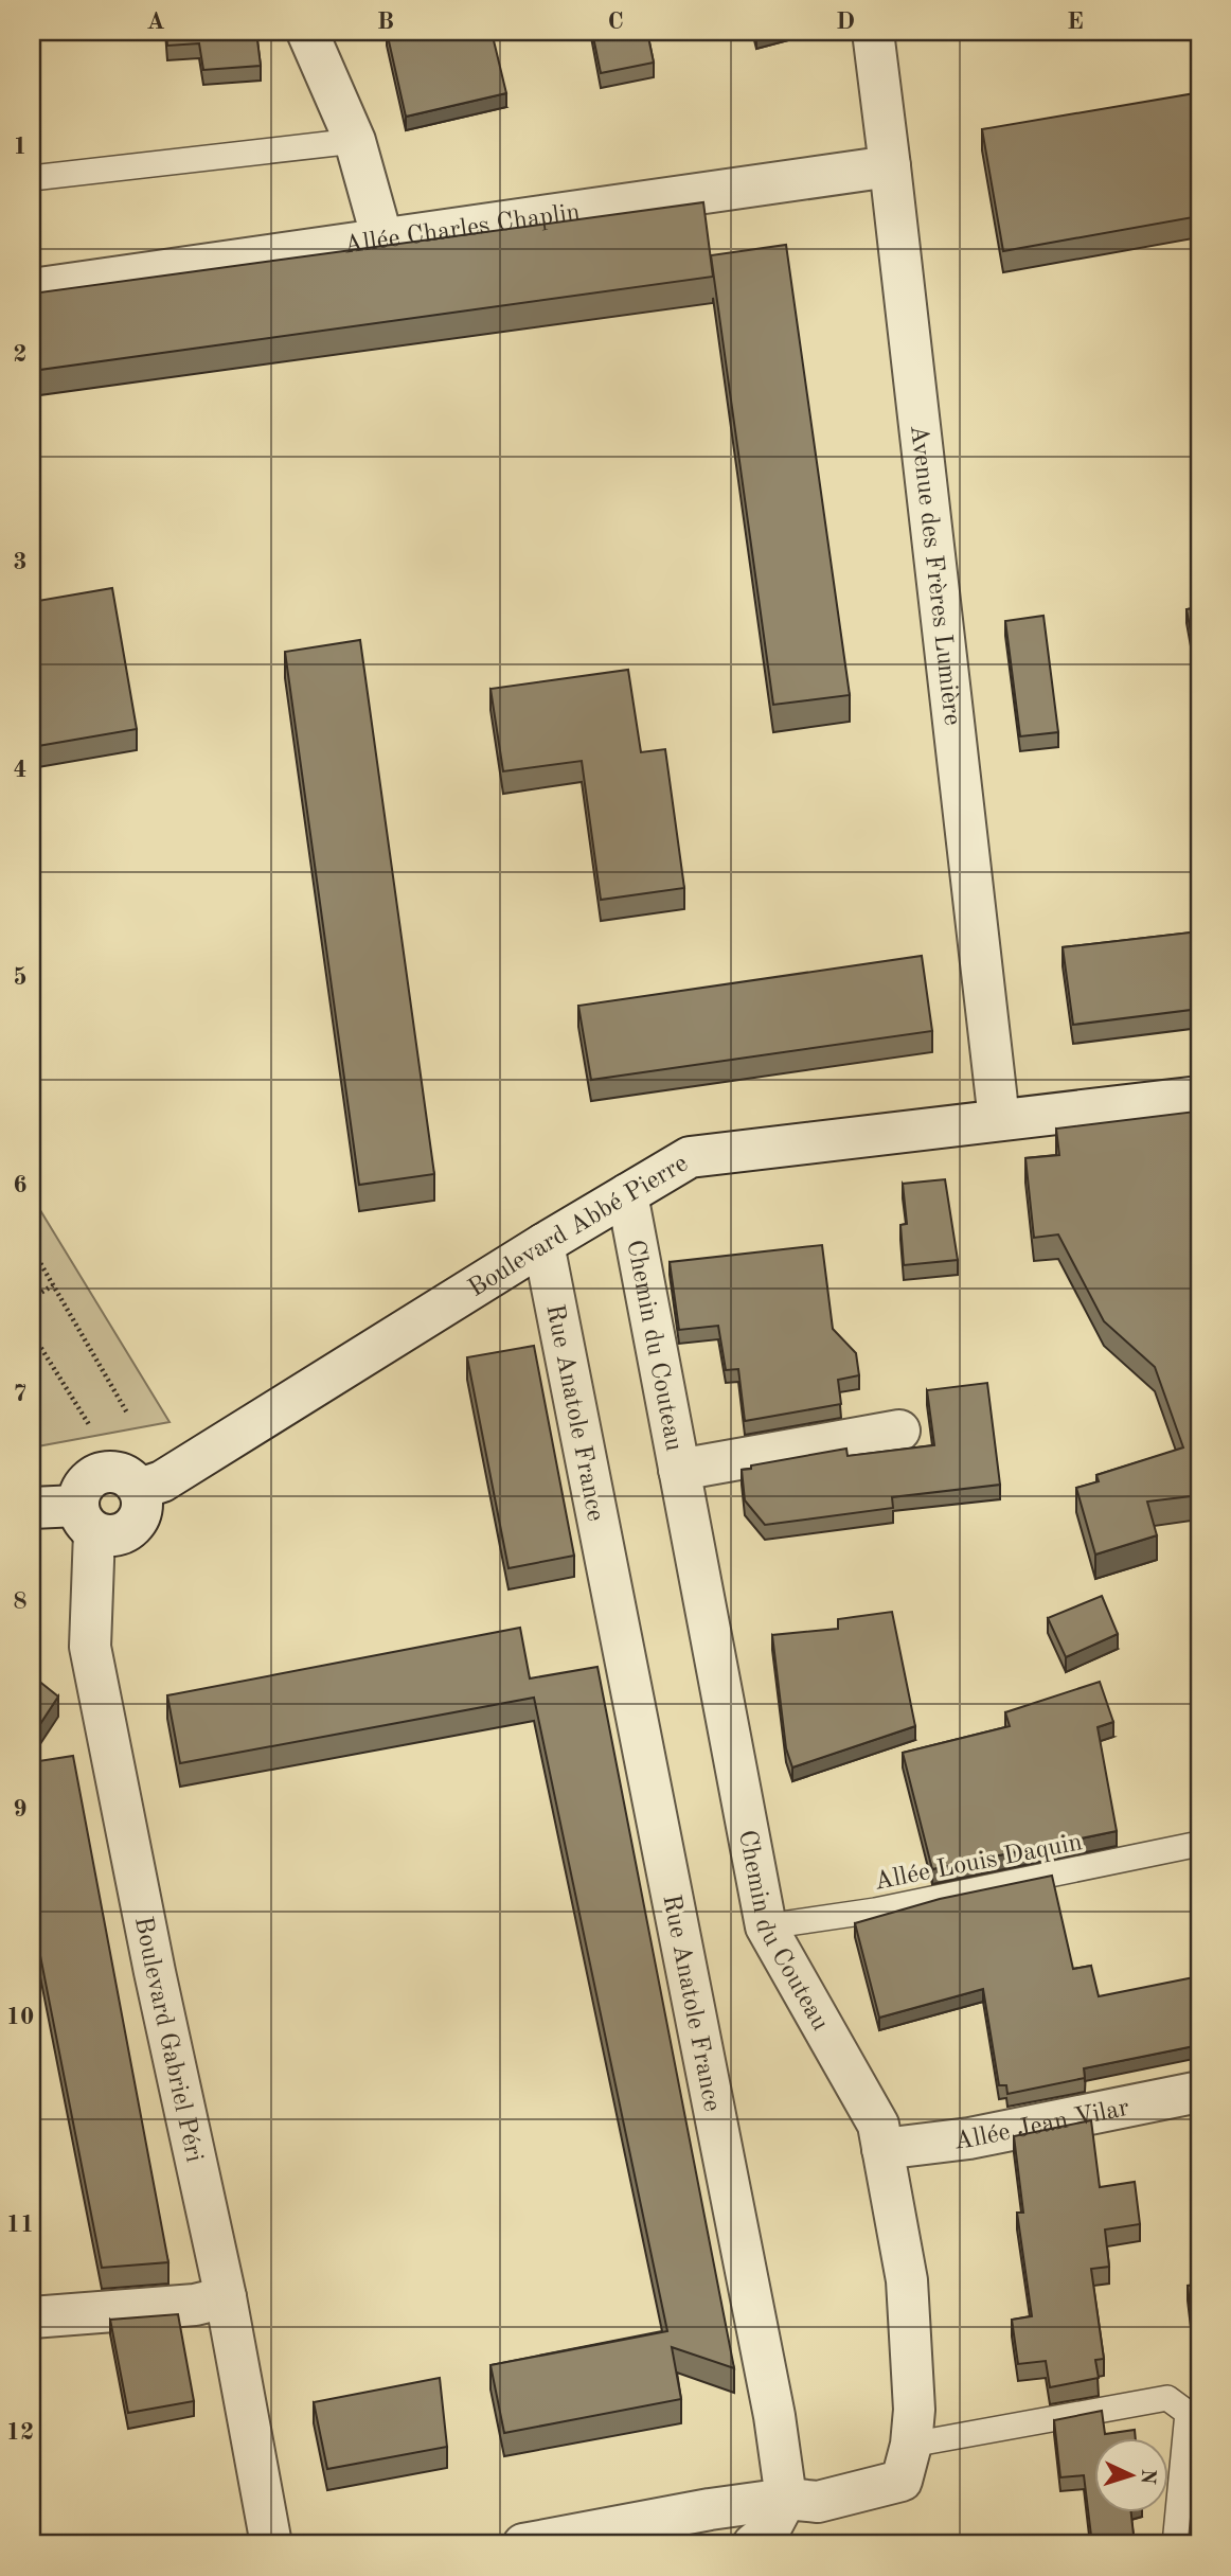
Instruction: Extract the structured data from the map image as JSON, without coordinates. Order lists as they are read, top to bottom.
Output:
{
  "streets": {
    "street": [
      "Allée Charles Chaplin",
      "Avenue des Frères Lumière",
      "Boulevard Abbé Pierre",
      "Chemin du Couteau",
      "Rue Anatole France",
      "Boulevard Gabriel Péri",
      "Allée Jean Vilar"
    ],
    "lane": ["Allée Louis Daquin"]
  },
  "crossings": [
    ["Allée Charles Chaplin", "Avenue des Frères Lumière"],
    ["Avenue des Frères Lumière", "Boulevard Abbé Pierre"],
    ["Boulevard Abbé Pierre", "Chemin du Couteau"],
    ["Boulevard Abbé Pierre", "Rue Anatole France"],
    ["Boulevard Abbé Pierre", "Boulevard Gabriel Péri"],
    ["Chemin du Couteau", "Rue Anatole France"],
    ["Chemin du Couteau", "Allée Louis Daquin"],
    ["Chemin du Couteau", "Allée Jean Vilar"]
  ],
  "north": "right",
  "grid": {
    "columns": [
      "A",
      "B",
      "C",
      "D",
      "E"
    ],
    "rows": [
      "1",
      "2",
      "3",
      "4",
      "5",
      "6",
      "7",
      "8",
      "9",
      "10",
      "11",
      "12"
    ]
  }
}
